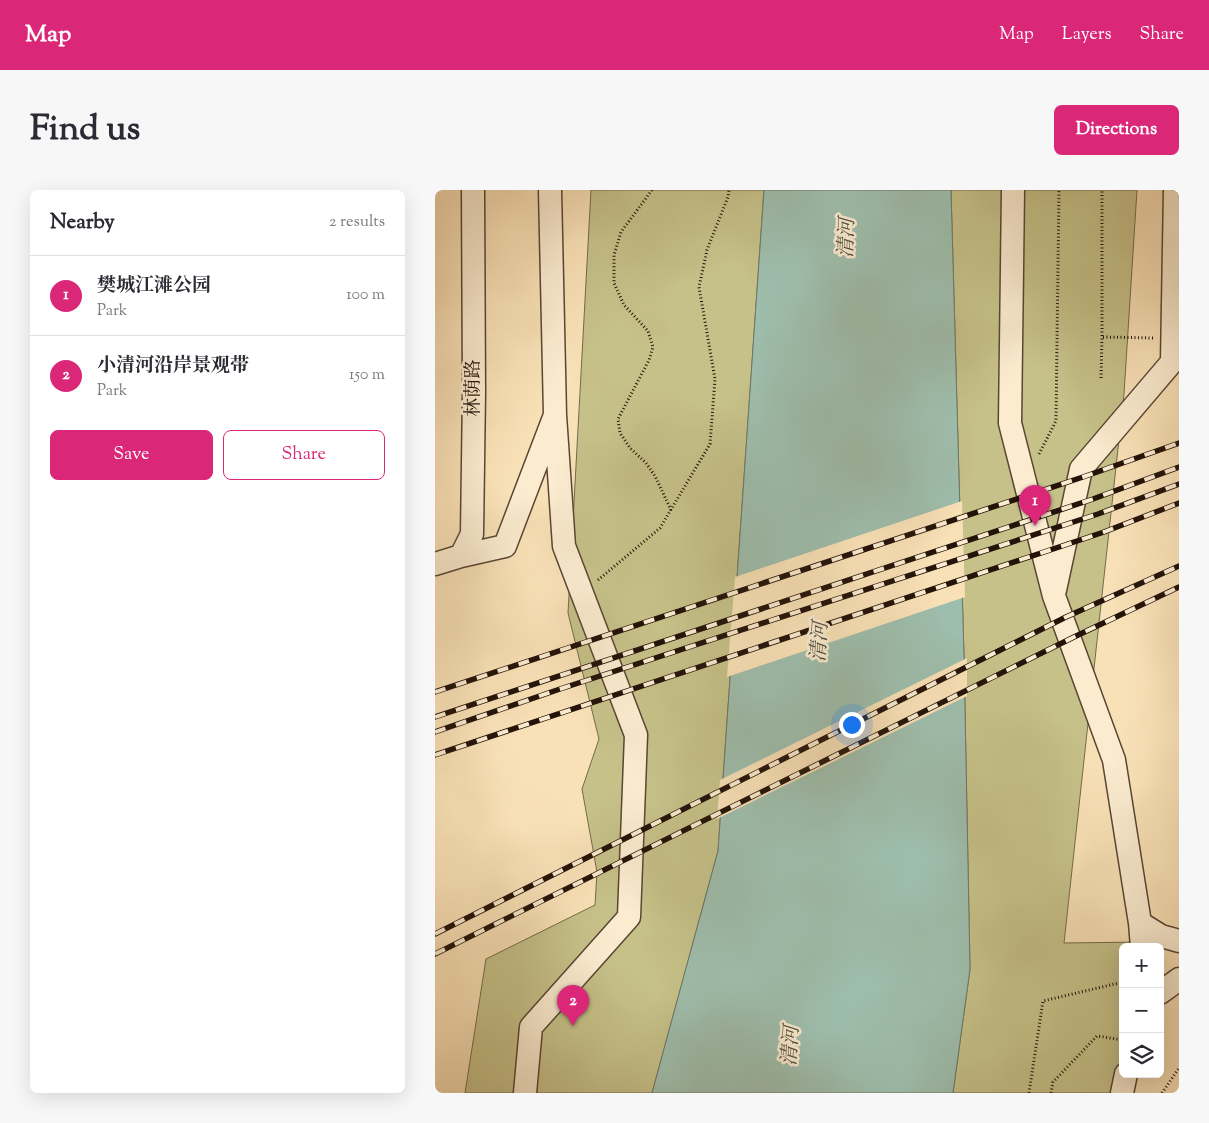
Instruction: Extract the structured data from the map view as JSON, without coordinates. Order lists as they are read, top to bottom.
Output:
{
  "streets": {
    "street": ["林荫路"]
  },
  "water": ["清河"],
  "page": {
    "header": "Map",
    "nav": ["Map", "Layers", "Share"],
    "title": "Find us",
    "buttons": [
      "Directions",
      ["Save", "Share"]
    ],
    "heading": ["Nearby", "2 results"],
    "list": [
      {
        "mark": "1",
        "name": "樊城江滩公园",
        "note": "Park",
        "value": "100 m"
      },
      {
        "mark": "2",
        "name": "小清河沿岸景观带",
        "note": "Park",
        "value": "150 m"
      }
    ],
    "pins": ["1", "2"],
    "map_buttons": ["+", "−"]
  }
}
